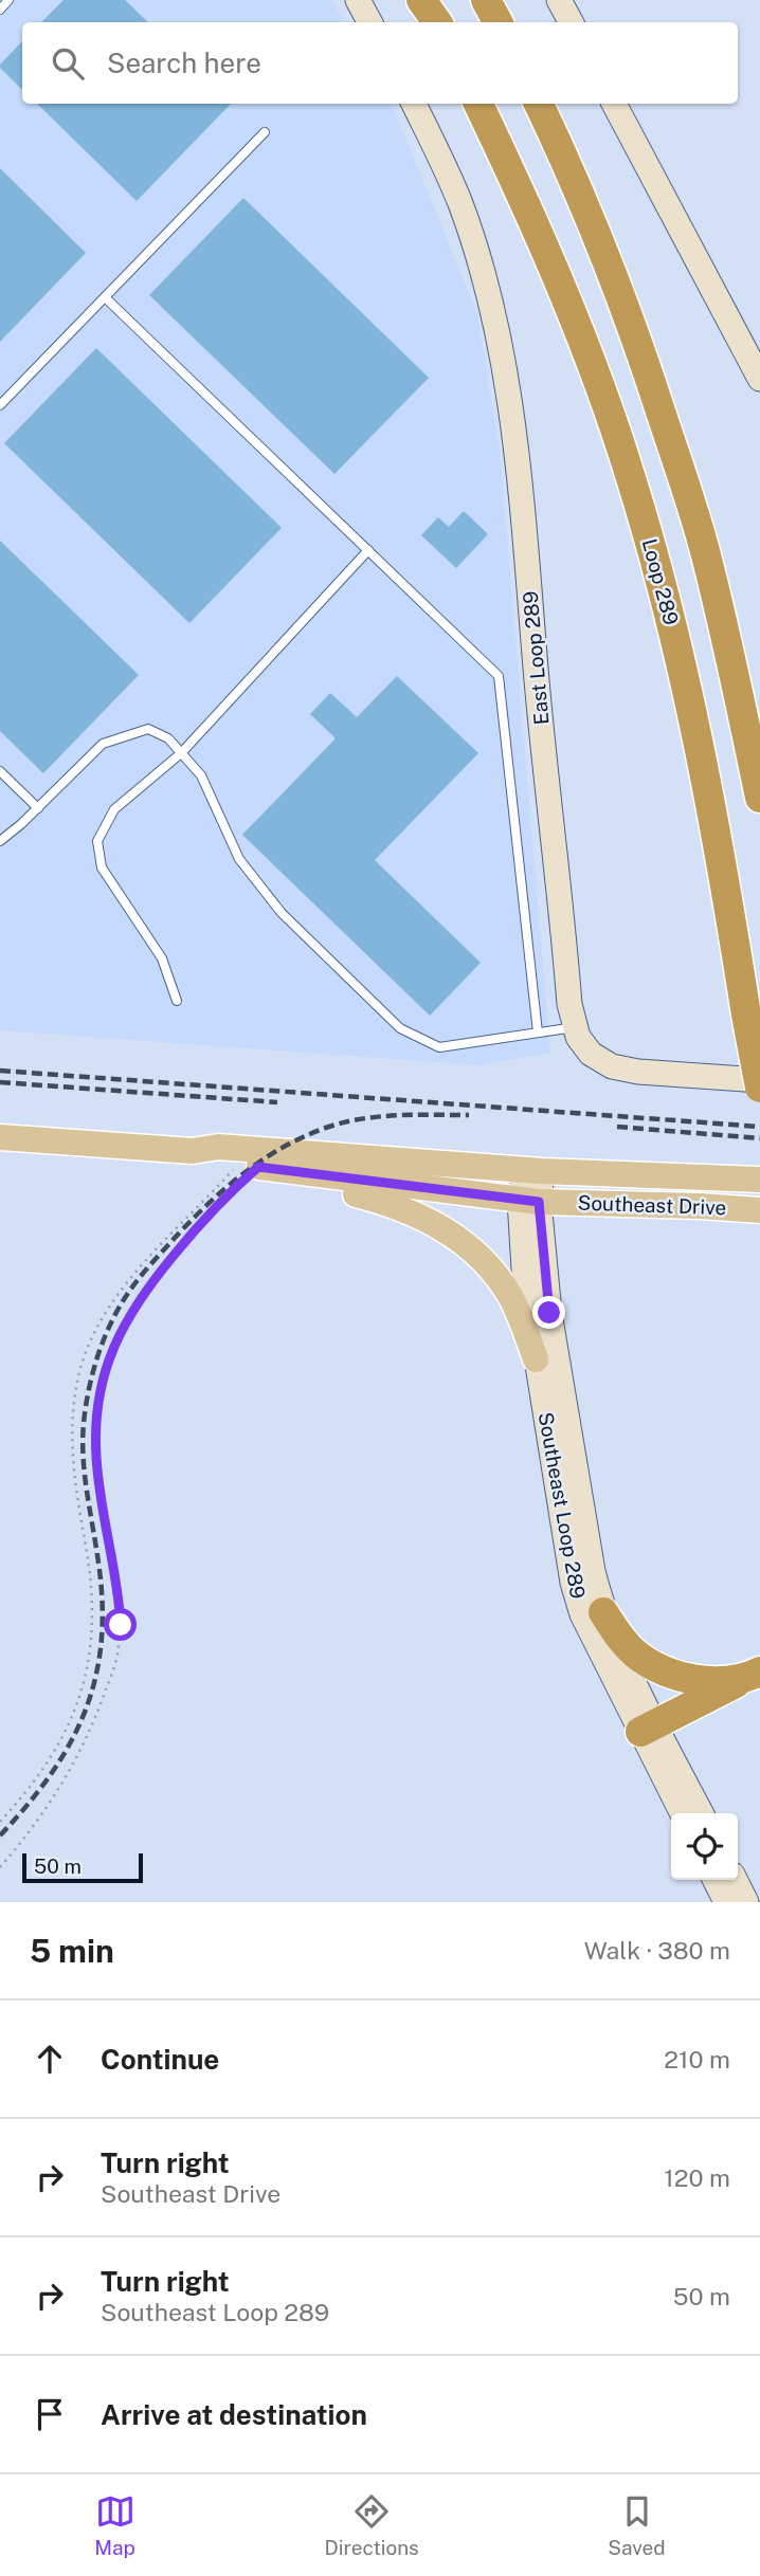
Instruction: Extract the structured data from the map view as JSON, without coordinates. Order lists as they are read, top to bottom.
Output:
{
  "streets": {
    "highway": ["Loop 289"],
    "main road": ["East Loop 289", "Southeast Drive", "Southeast Loop 289"]
  },
  "crossings": [
    ["Southeast Drive", "Southeast Loop 289"]
  ],
  "scale_bar": "50 m",
  "page": {
    "search": "Search here",
    "scale": "50 m",
    "heading": ["5 min", "Walk · 380 m"],
    "list": [
      ["Continue", "210 m"],
      ["Turn right", "Southeast Drive", "120 m"],
      ["Turn right", "Southeast Loop 289", "50 m"],
      "Arrive at destination"
    ],
    "nav": ["Map", "Directions", "Saved"]
  }
}
